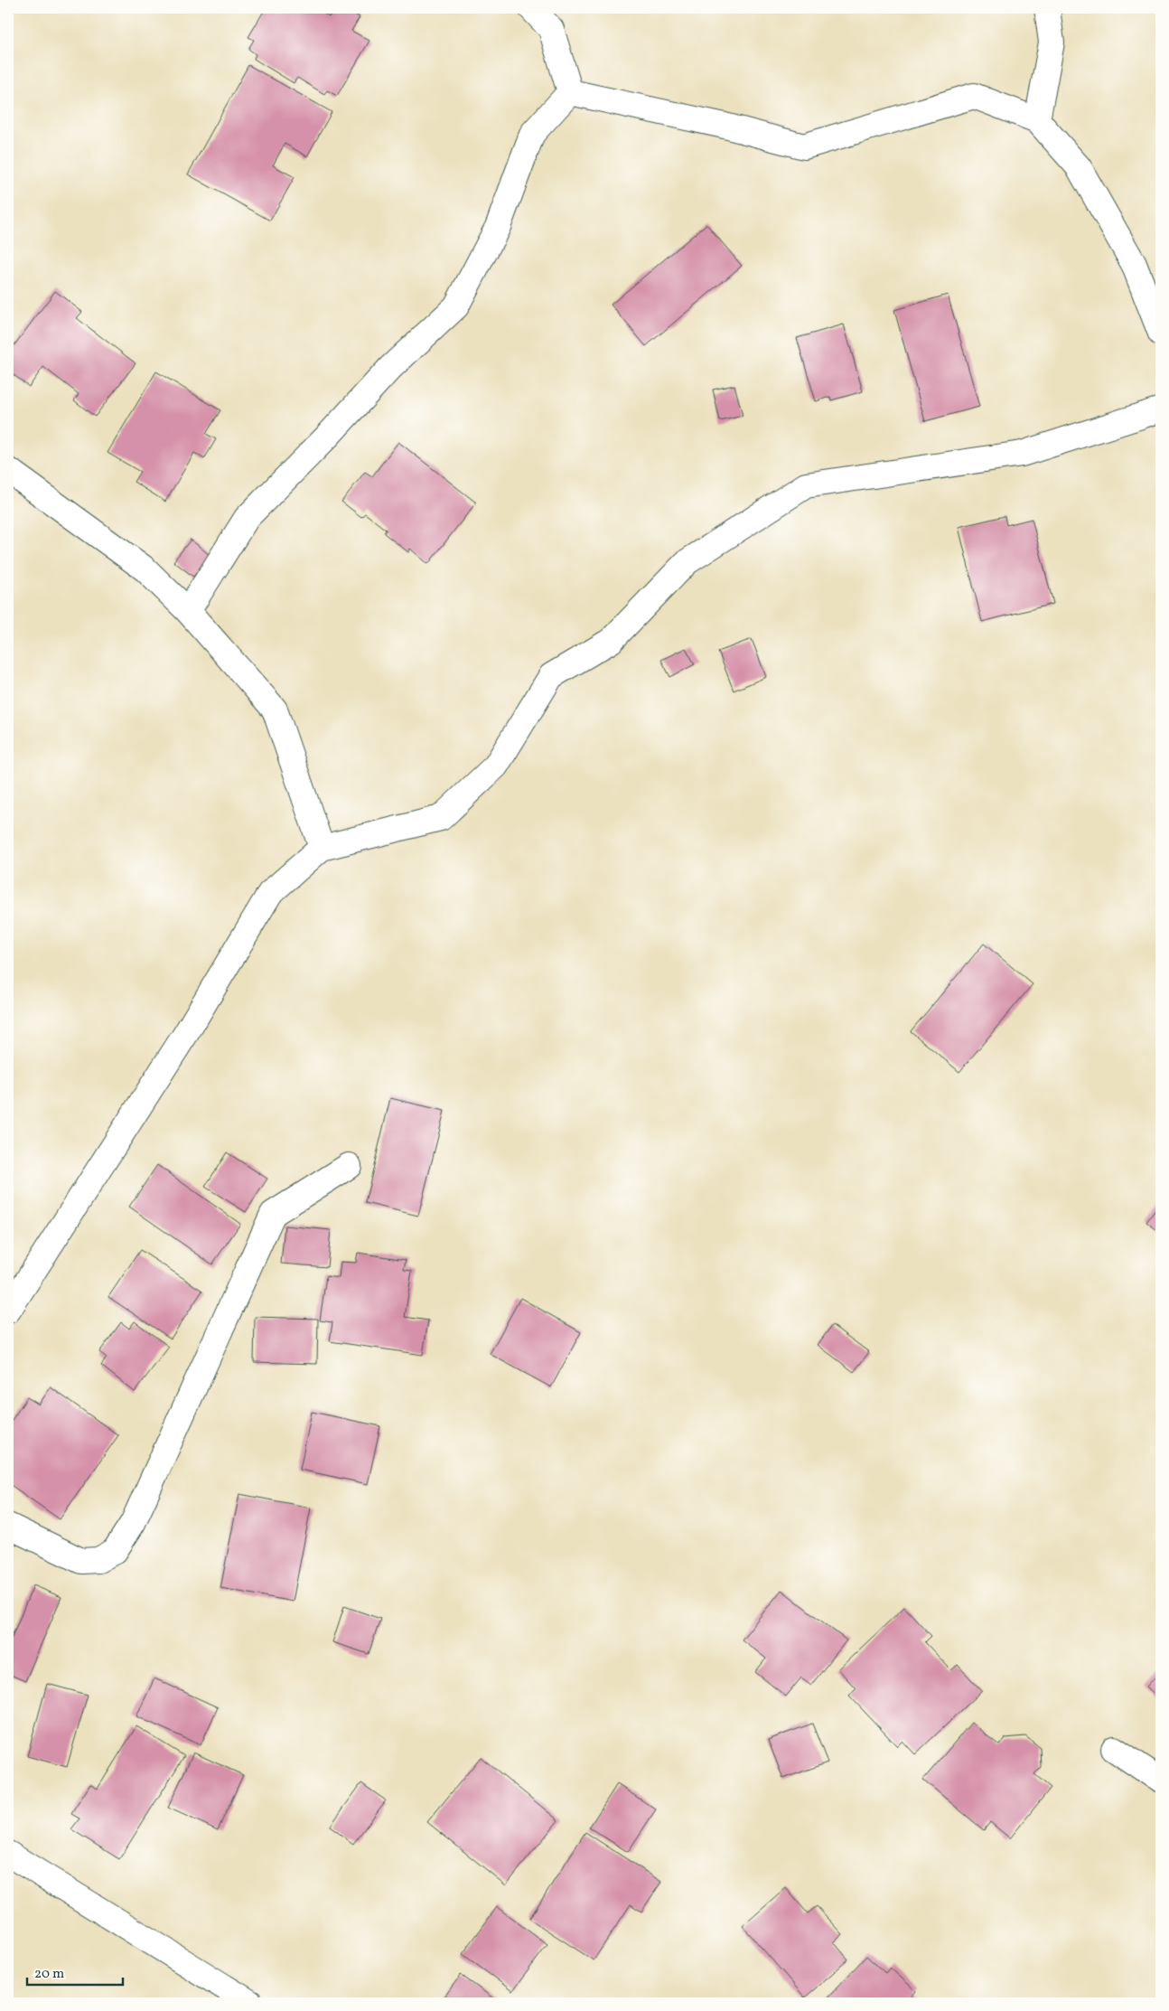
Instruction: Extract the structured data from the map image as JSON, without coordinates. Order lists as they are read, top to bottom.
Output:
{
  "scale_bar": "20 m"
}
